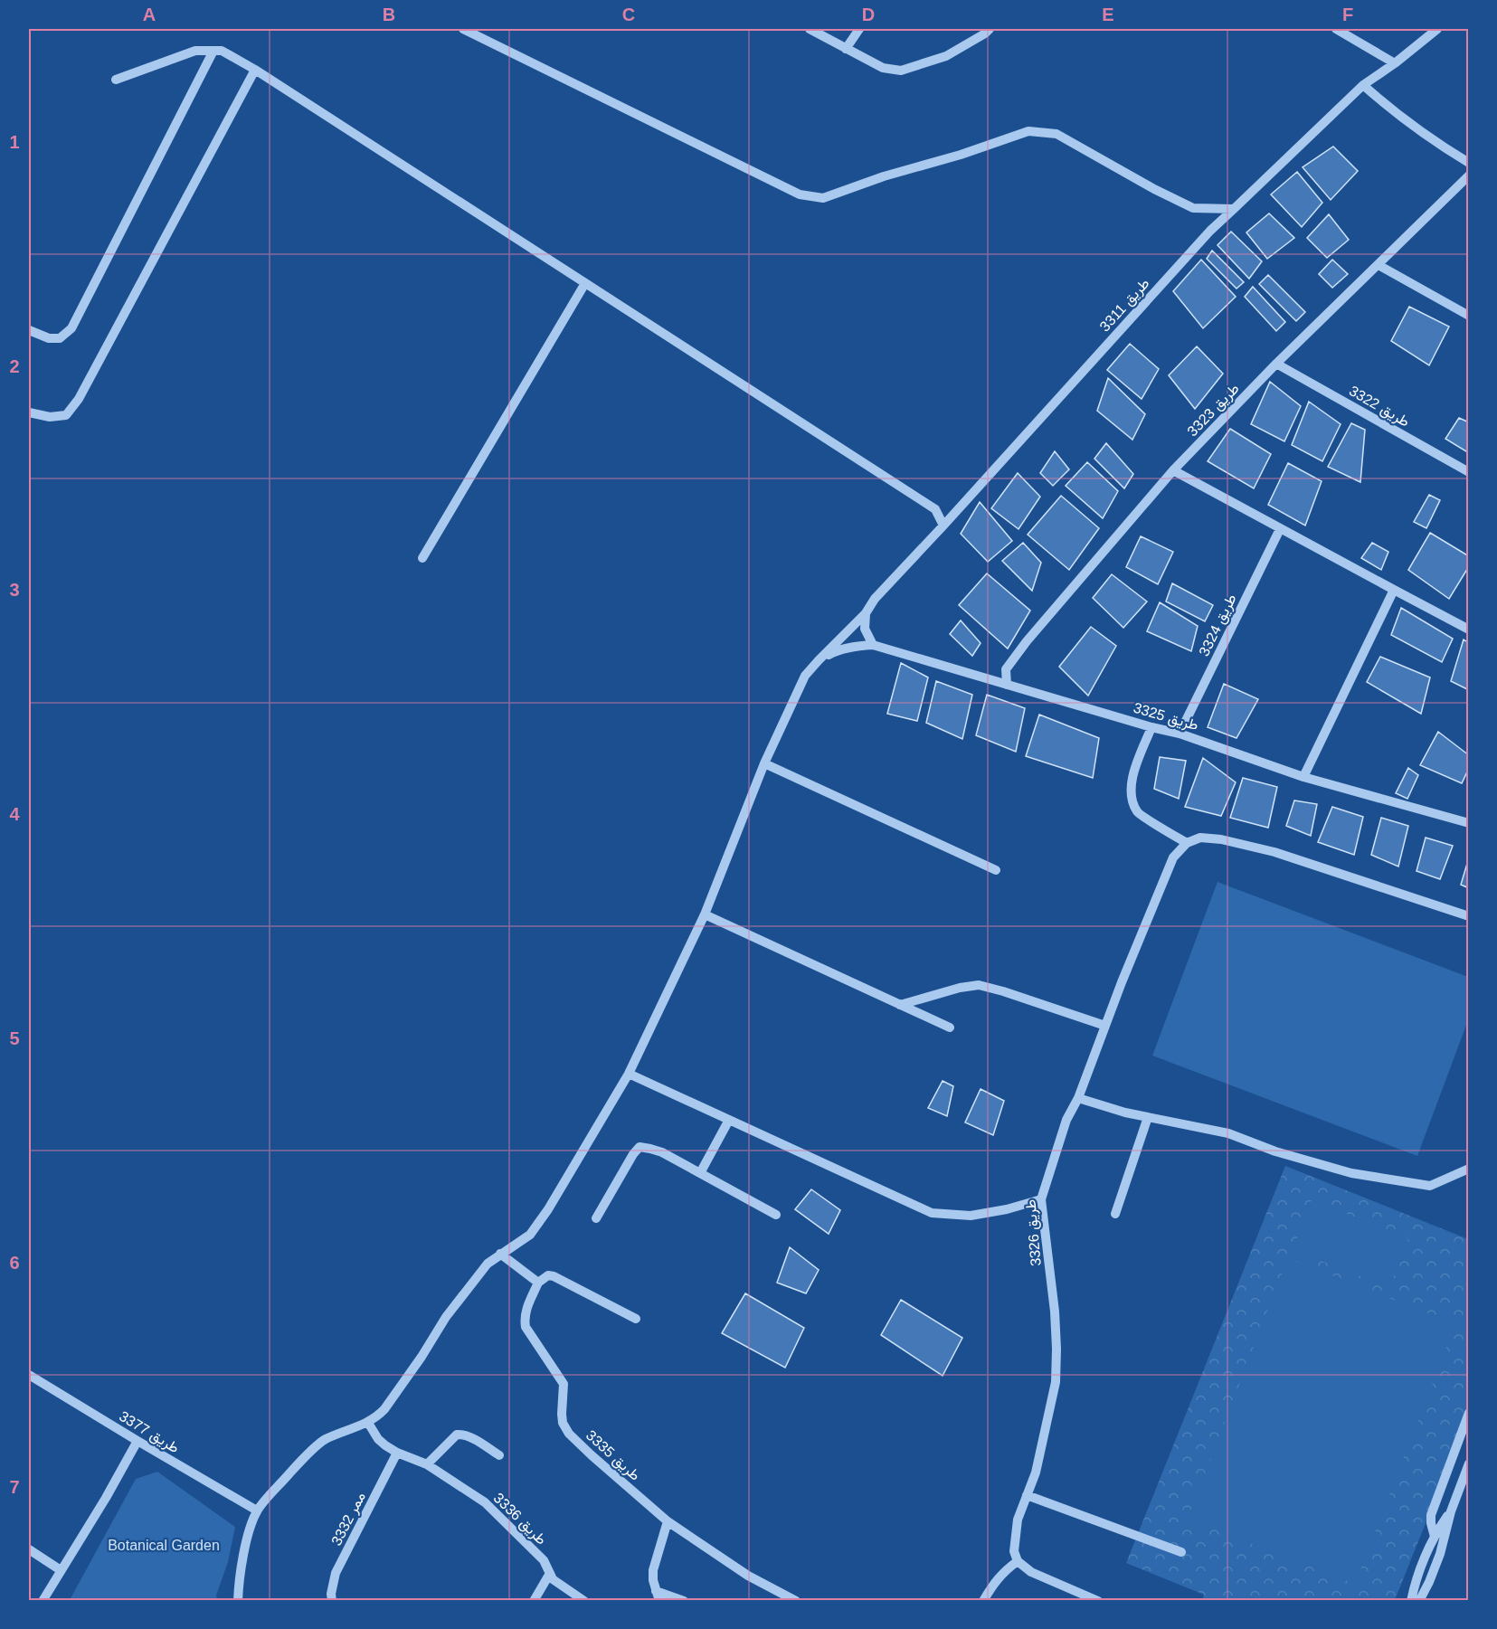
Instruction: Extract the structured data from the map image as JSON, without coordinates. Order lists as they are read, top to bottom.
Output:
{
  "streets": {
    "street": [
      "طريق 3311",
      "طريق 3322",
      "طريق 3323",
      "طريق 3324",
      "طريق 3325",
      "طريق 3326",
      "طريق 3377",
      "طريق 3335",
      "ممر 3332",
      "طريق 3336"
    ]
  },
  "crossings": [
    ["طريق 3311", "طريق 3336"],
    ["طريق 3322", "طريق 3323"],
    ["طريق 3323", "طريق 3325"],
    ["طريق 3324", "طريق 3325"],
    ["ممر 3332", "طريق 3336"]
  ],
  "parks": ["Botanical Garden"],
  "grid": {
    "columns": [
      "A",
      "B",
      "C",
      "D",
      "E",
      "F"
    ],
    "rows": [
      "1",
      "2",
      "3",
      "4",
      "5",
      "6",
      "7"
    ]
  }
}
